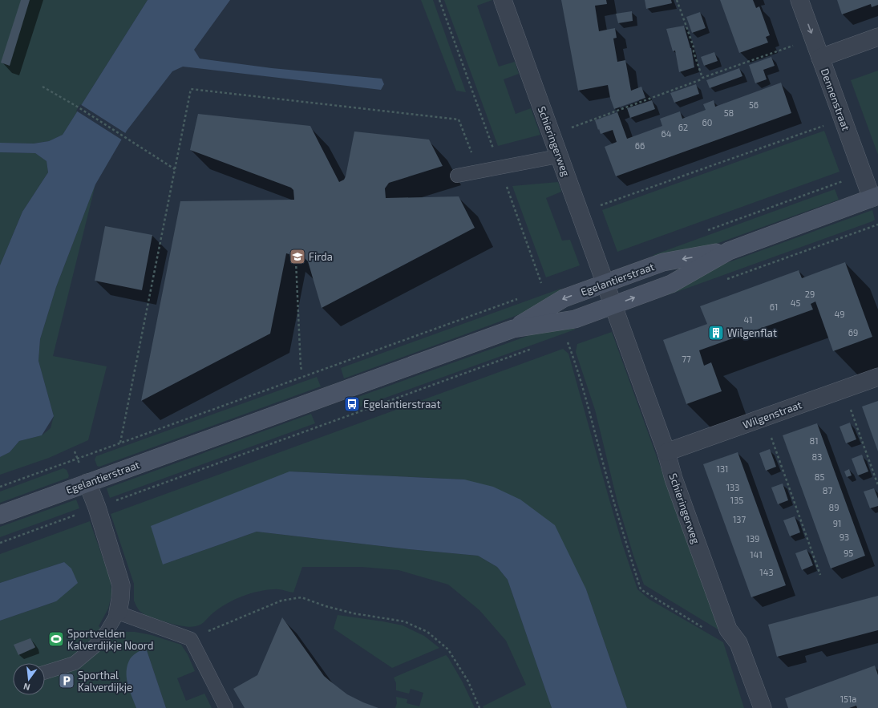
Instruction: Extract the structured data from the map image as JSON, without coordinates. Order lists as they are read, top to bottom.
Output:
{
  "streets": {
    "main road": ["Egelantierstraat"],
    "street": ["Dennenstraat", "Schieringerweg", "Wilgenstraat"]
  },
  "crossings": [
    ["Dennenstraat", "Egelantierstraat"],
    ["Schieringerweg", "Egelantierstraat"],
    ["Schieringerweg", "Wilgenstraat"]
  ],
  "places": {
    "school or university": ["Firda"],
    "building": ["Wilgenflat"],
    "bus stop": ["Egelantierstraat"],
    "sports": ["Sportvelden Kalverdijkje Noord"],
    "parking": ["Sporthal Kalverdijkje"]
  },
  "house_numbers": [
    "56",
    "58",
    "60",
    "62",
    "64",
    "66",
    "29",
    "45",
    "61",
    "49",
    "41",
    "69",
    "77",
    "81",
    "83",
    "131",
    "85",
    "133",
    "87",
    "135",
    "89",
    "137",
    "91",
    "93",
    "139",
    "95",
    "141",
    "143",
    "151a"
  ],
  "north": "bottom"
}
